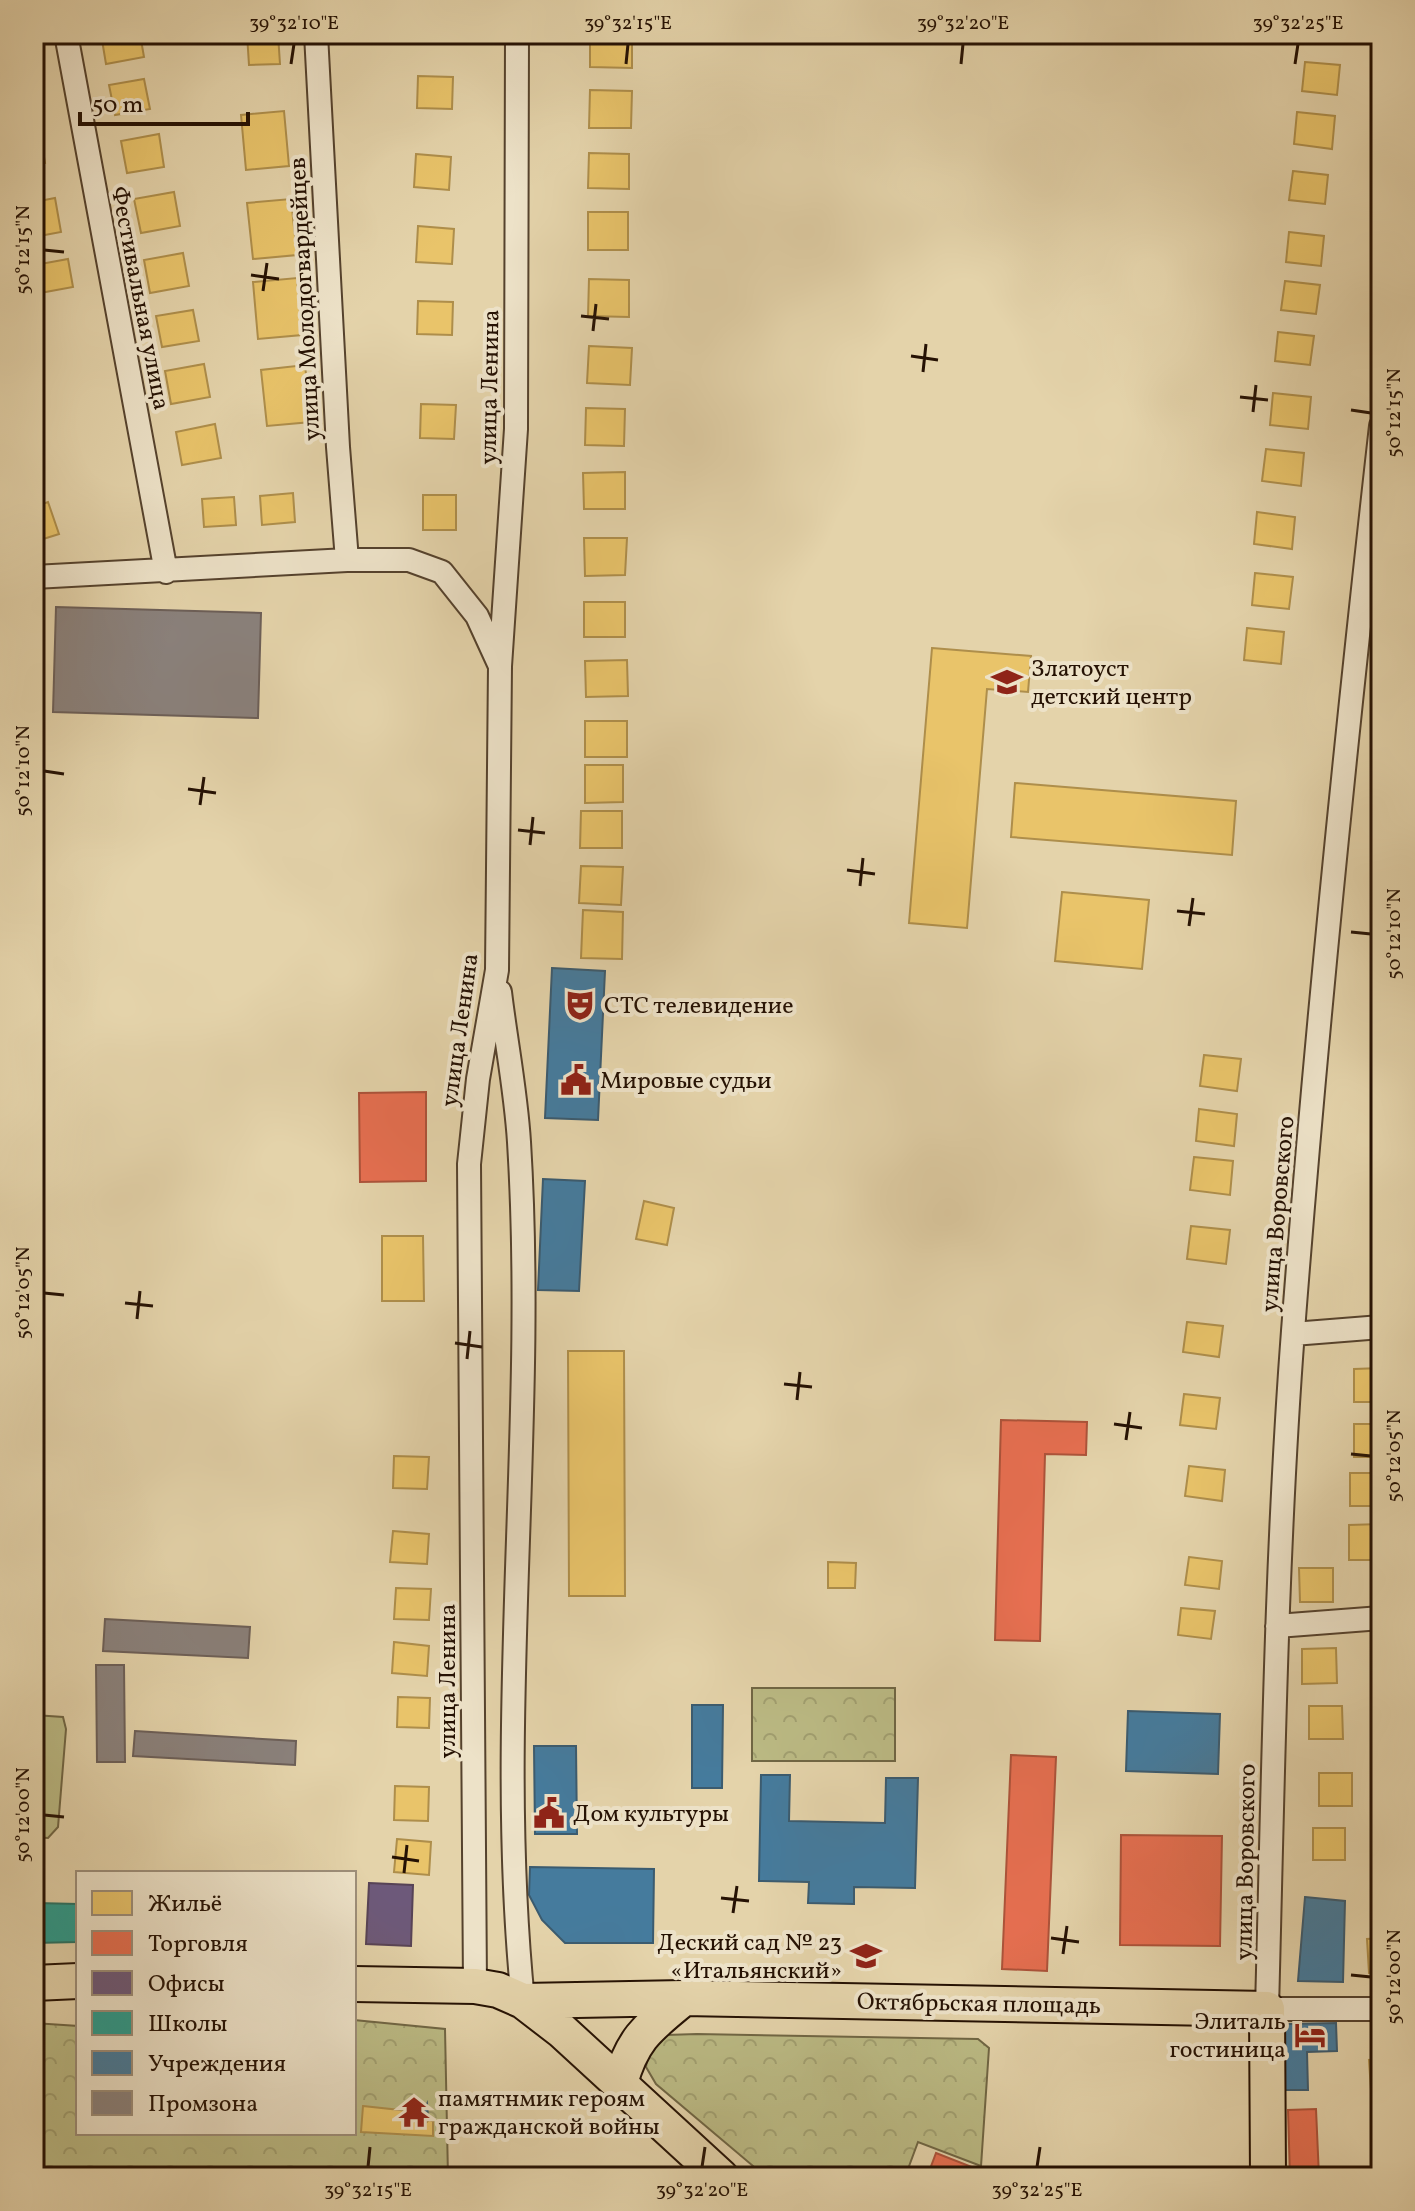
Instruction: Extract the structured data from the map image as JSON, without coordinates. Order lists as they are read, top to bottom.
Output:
{
  "streets": {
    "main road": ["Октябрьская площадь"],
    "street": [
      "Фестивальная улица",
      "улица Молодогвардейцев",
      "улица Ленина",
      "улица Воровского"
    ]
  },
  "crossings": [
    ["улица Ленина", "Октябрьская площадь"],
    ["улица Воровского", "Октябрьская площадь"]
  ],
  "places": {
    "school or university": ["Златоуст детский центр", "Деский сад № 23 «Итальянский»"],
    "theatre": ["СТС телевидение"],
    "public building": ["Мировые судьи", "Дом культуры"],
    "hotel": ["Элиталь гостиница"],
    "temple": ["памятнмик героям гражданской войны"]
  },
  "legend": [
    "Жильё",
    "Торговля",
    "Офисы",
    "Школы",
    "Учреждения",
    "Промзона"
  ],
  "scale_bar": "50 m",
  "coordinates": [
    "39°32'10\"E",
    "39°32'15\"E",
    "39°32'20\"E",
    "39°32'25\"E",
    "50°12'15\"N",
    "50°12'10\"N",
    "50°12'05\"N",
    "50°12'00\"N"
  ]
}
